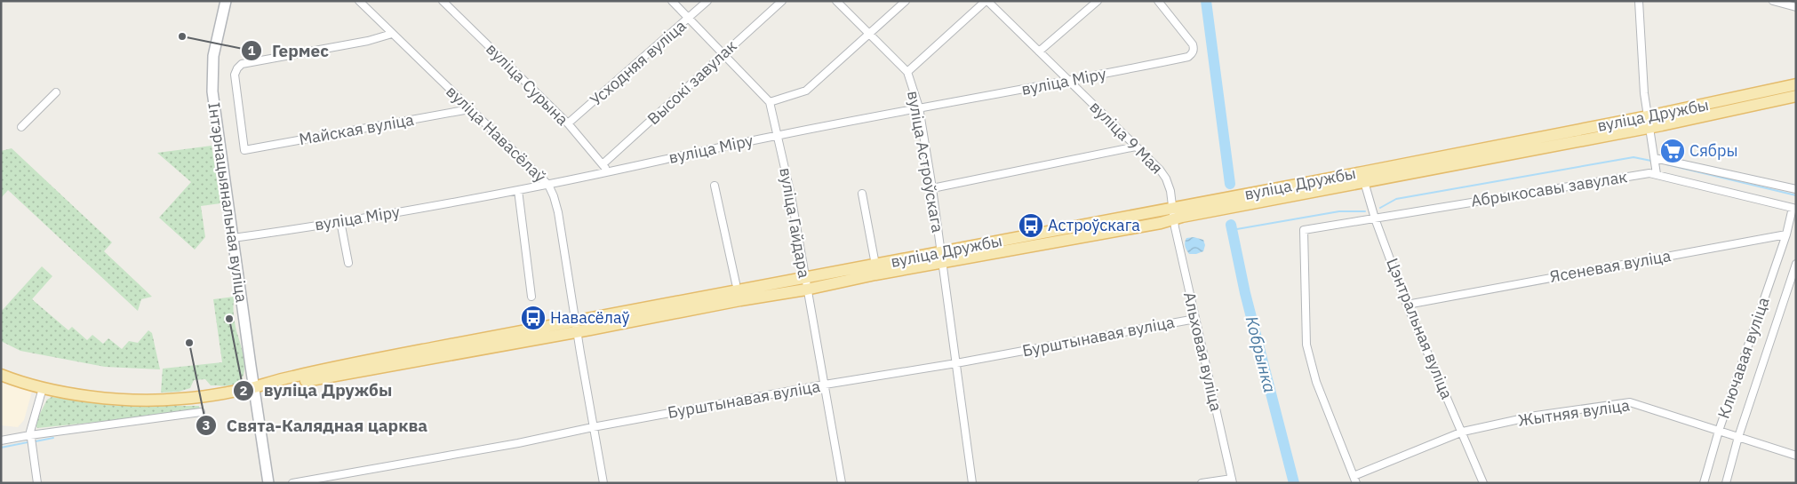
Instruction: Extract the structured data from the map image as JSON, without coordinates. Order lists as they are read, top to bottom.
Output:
{
  "streets": {
    "main road": ["вуліца Дружбы", "Інтэрнацыянальная вуліца"],
    "street": [
      "Усходняя вуліца",
      "вуліца Міру",
      "Высокі завулак",
      "вуліца Сурына",
      "Майская вуліца",
      "вуліца Навасёлаў",
      "вуліца 9 Мая",
      "вуліца Астроўскага",
      "Абрыкосавы завулак",
      "вуліца Гайдара",
      "Ясеневая вуліца",
      "Цэнтральная вуліца",
      "Бурштынавая вуліца",
      "Альховая вуліца",
      "Ключавая вуліца",
      "Жытняя вуліца"
    ]
  },
  "crossings": [
    ["Усходняя вуліца", "вуліца Сурына"],
    ["Усходняя вуліца", "вуліца Гайдара"],
    ["вуліца Міру", "вуліца Сурына"],
    ["вуліца Міру", "вуліца Навасёлаў"],
    ["вуліца Міру", "вуліца 9 Мая"],
    ["вуліца Міру", "вуліца Астроўскага"],
    ["вуліца Міру", "Інтэрнацыянальная вуліца"],
    ["вуліца Міру", "вуліца Гайдара"],
    ["Высокі завулак", "вуліца Сурына"],
    ["Высокі завулак", "вуліца Гайдара"],
    ["вуліца Дружбы", "вуліца Навасёлаў"],
    ["вуліца Дружбы", "вуліца 9 Мая"],
    ["вуліца Дружбы", "вуліца Астроўскага"],
    ["вуліца Дружбы", "Інтэрнацыянальная вуліца"],
    ["вуліца Дружбы", "вуліца Гайдара"],
    ["вуліца Дружбы", "Цэнтральная вуліца"],
    ["вуліца Дружбы", "Альховая вуліца"],
    ["Майская вуліца", "вуліца Навасёлаў"],
    ["вуліца Навасёлаў", "Бурштынавая вуліца"],
    ["вуліца 9 Мая", "Альховая вуліца"],
    ["вуліца Астроўскага", "Бурштынавая вуліца"],
    ["Абрыкосавы завулак", "Цэнтральная вуліца"],
    ["Абрыкосавы завулак", "Жытняя вуліца"],
    ["вуліца Гайдара", "Бурштынавая вуліца"],
    ["Ясеневая вуліца", "Цэнтральная вуліца"],
    ["Ясеневая вуліца", "Ключавая вуліца"],
    ["Цэнтральная вуліца", "Жытняя вуліца"],
    ["Бурштынавая вуліца", "Альховая вуліца"],
    ["Ключавая вуліца", "Жытняя вуліца"]
  ],
  "water": ["Кобрынка"],
  "places": {
    "other": ["Гермес", "вуліца Дружбы", "Свята-Калядная царква"],
    "supermarket": ["Сябры"],
    "bus stop": ["Астроўскага", "Навасёлаў"]
  }
}
